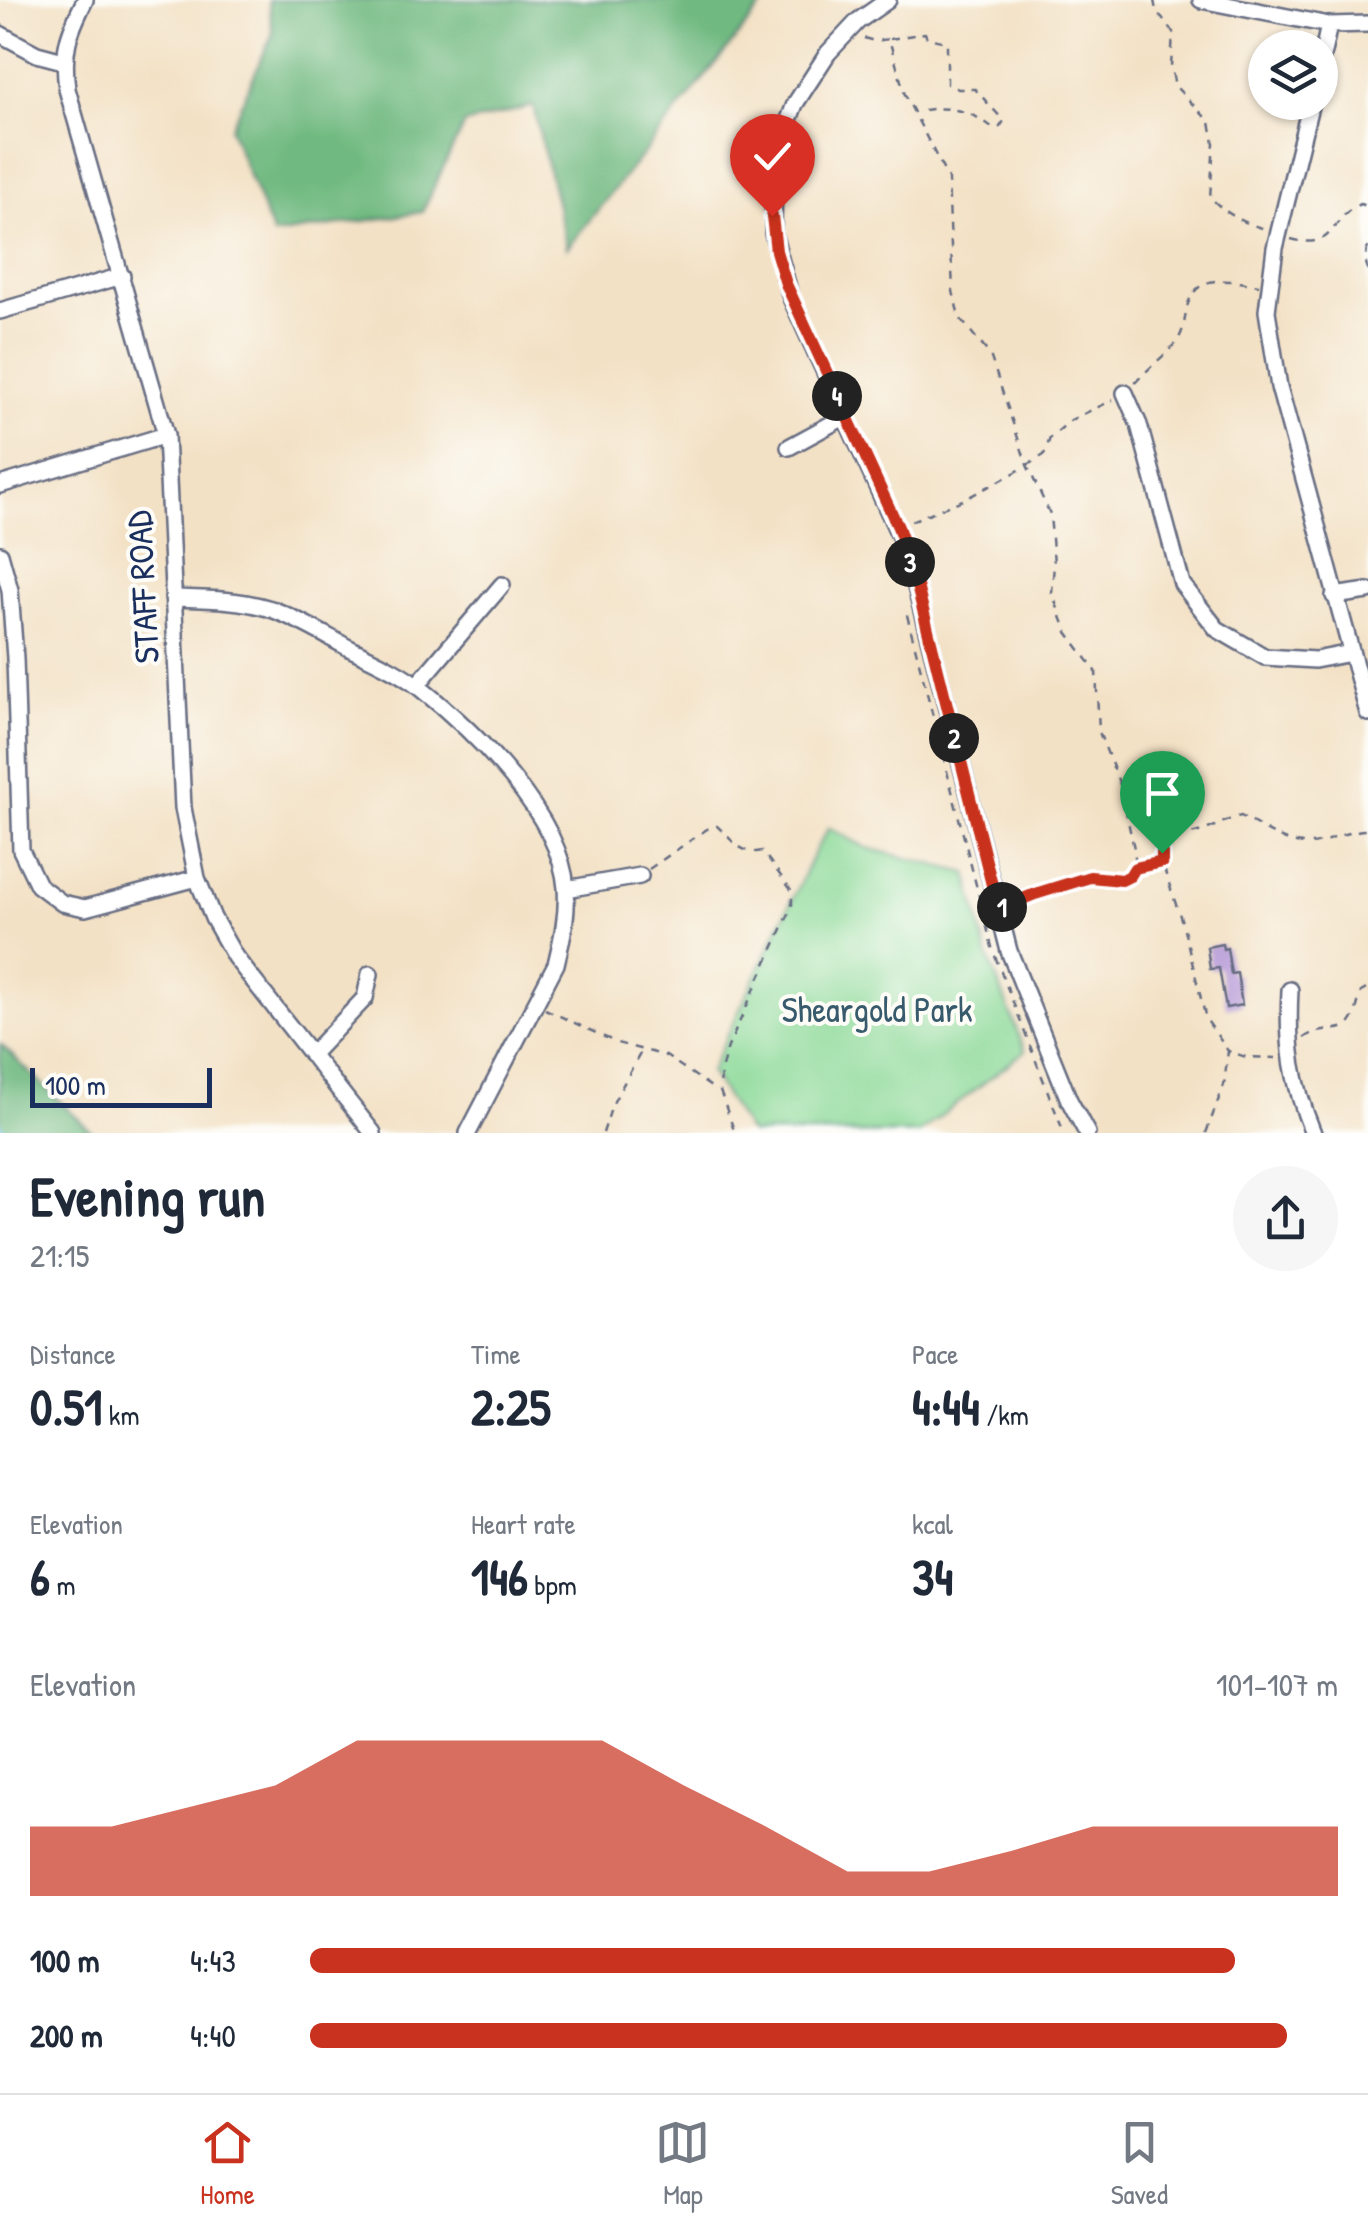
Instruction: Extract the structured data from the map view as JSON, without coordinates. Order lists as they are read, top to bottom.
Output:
{
  "streets": {
    "street": ["STAFF ROAD"]
  },
  "parks": ["Sheargold Park"],
  "scale_bar": "100 m",
  "page": {
    "pins": [
      "4",
      "3",
      "2",
      "1"
    ],
    "scale": "100 m",
    "heading": ["Evening run", "21:15"],
    "stats": [
      ["Distance", "0.51 km"],
      ["Time", "2:25"],
      ["Pace", "4:44 /km"],
      ["Elevation", "6 m"],
      ["Heart rate", "146 bpm"],
      ["kcal", "34"]
    ],
    "chart": ["Elevation", "101–107 m"],
    "list": [
      {
        "name": "100 m",
        "note": "4:43"
      },
      {
        "name": "200 m",
        "note": "4:40"
      }
    ],
    "tabs": ["Home", "Map", "Saved"]
  }
}
